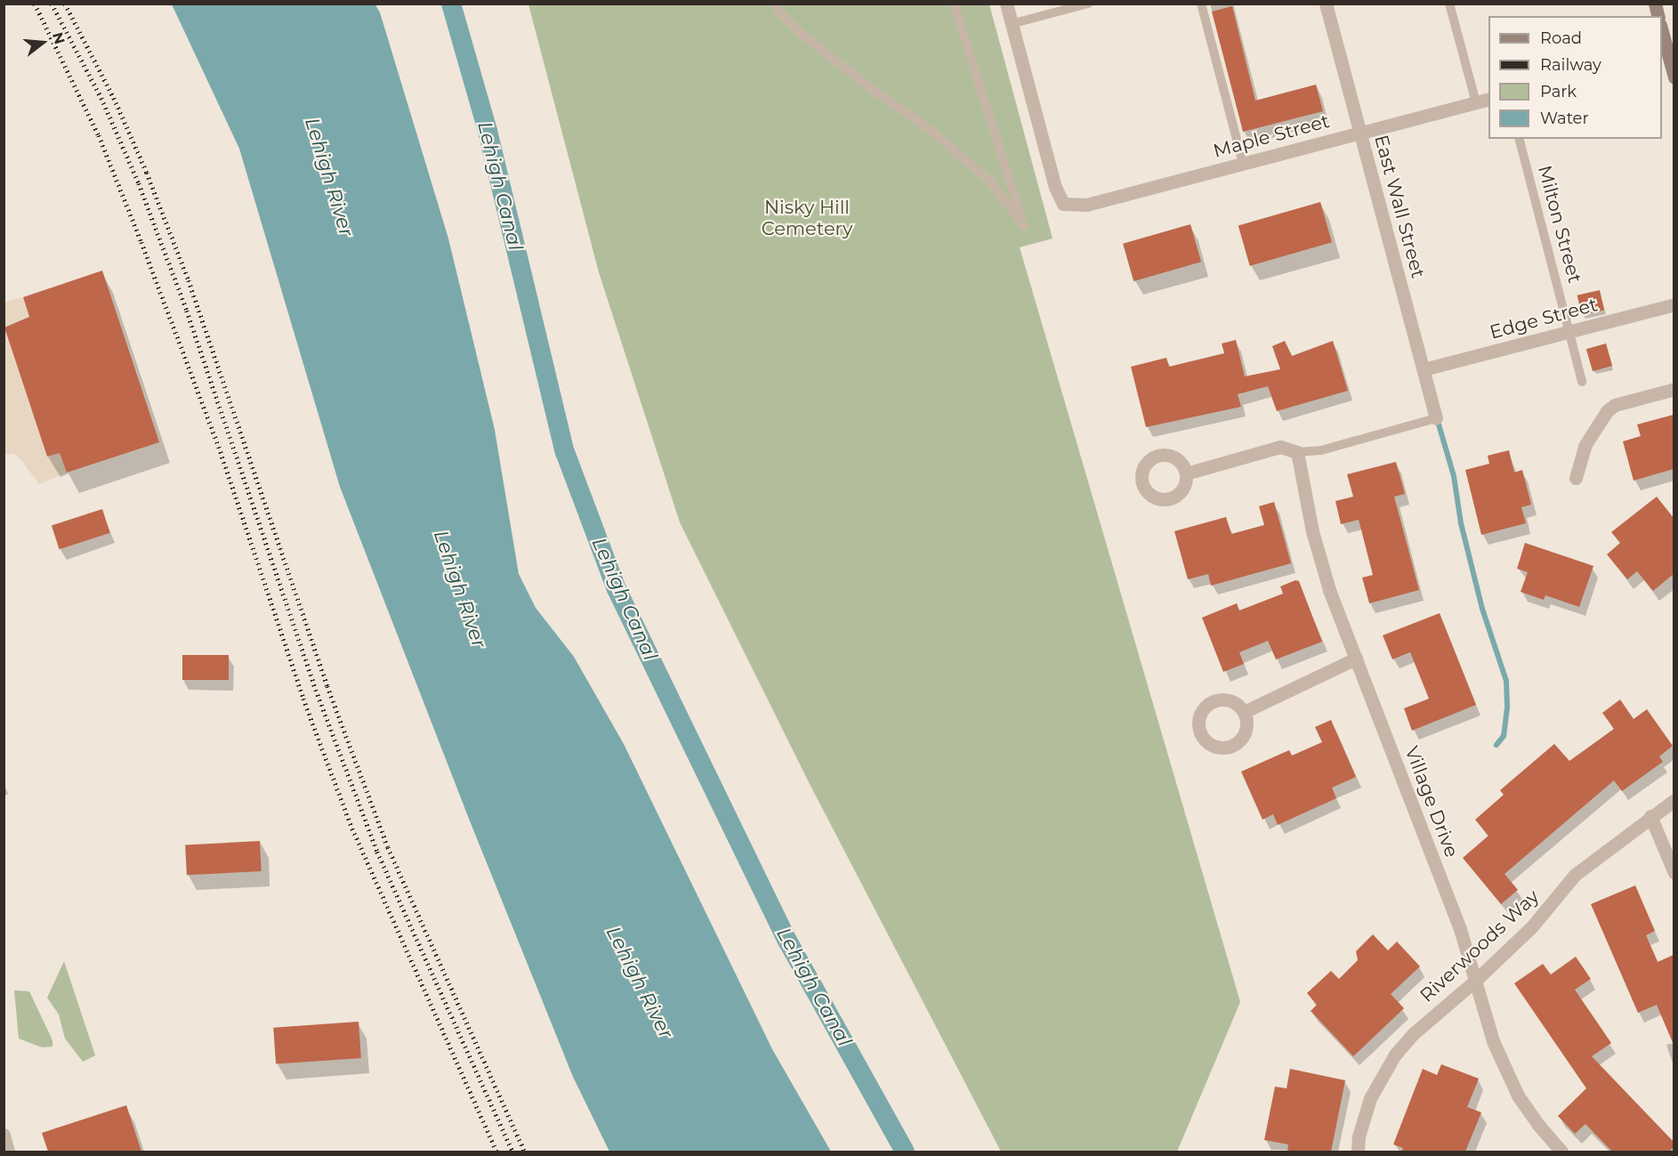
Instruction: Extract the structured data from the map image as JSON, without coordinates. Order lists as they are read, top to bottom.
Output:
{
  "streets": {
    "street": [
      "Maple Street",
      "East Wall Street",
      "Edge Street",
      "Village Drive",
      "Riverwoods Way"
    ],
    "lane": ["Milton Street"]
  },
  "crossings": [
    ["Maple Street", "East Wall Street"],
    ["East Wall Street", "Edge Street"],
    ["Milton Street", "Edge Street"],
    ["Village Drive", "Riverwoods Way"]
  ],
  "water": ["Lehigh River", "Lehigh Canal"],
  "parks": ["Nisky Hill Cemetery"],
  "legend": [
    "Road",
    "Railway",
    "Park",
    "Water"
  ],
  "north": "right"
}
